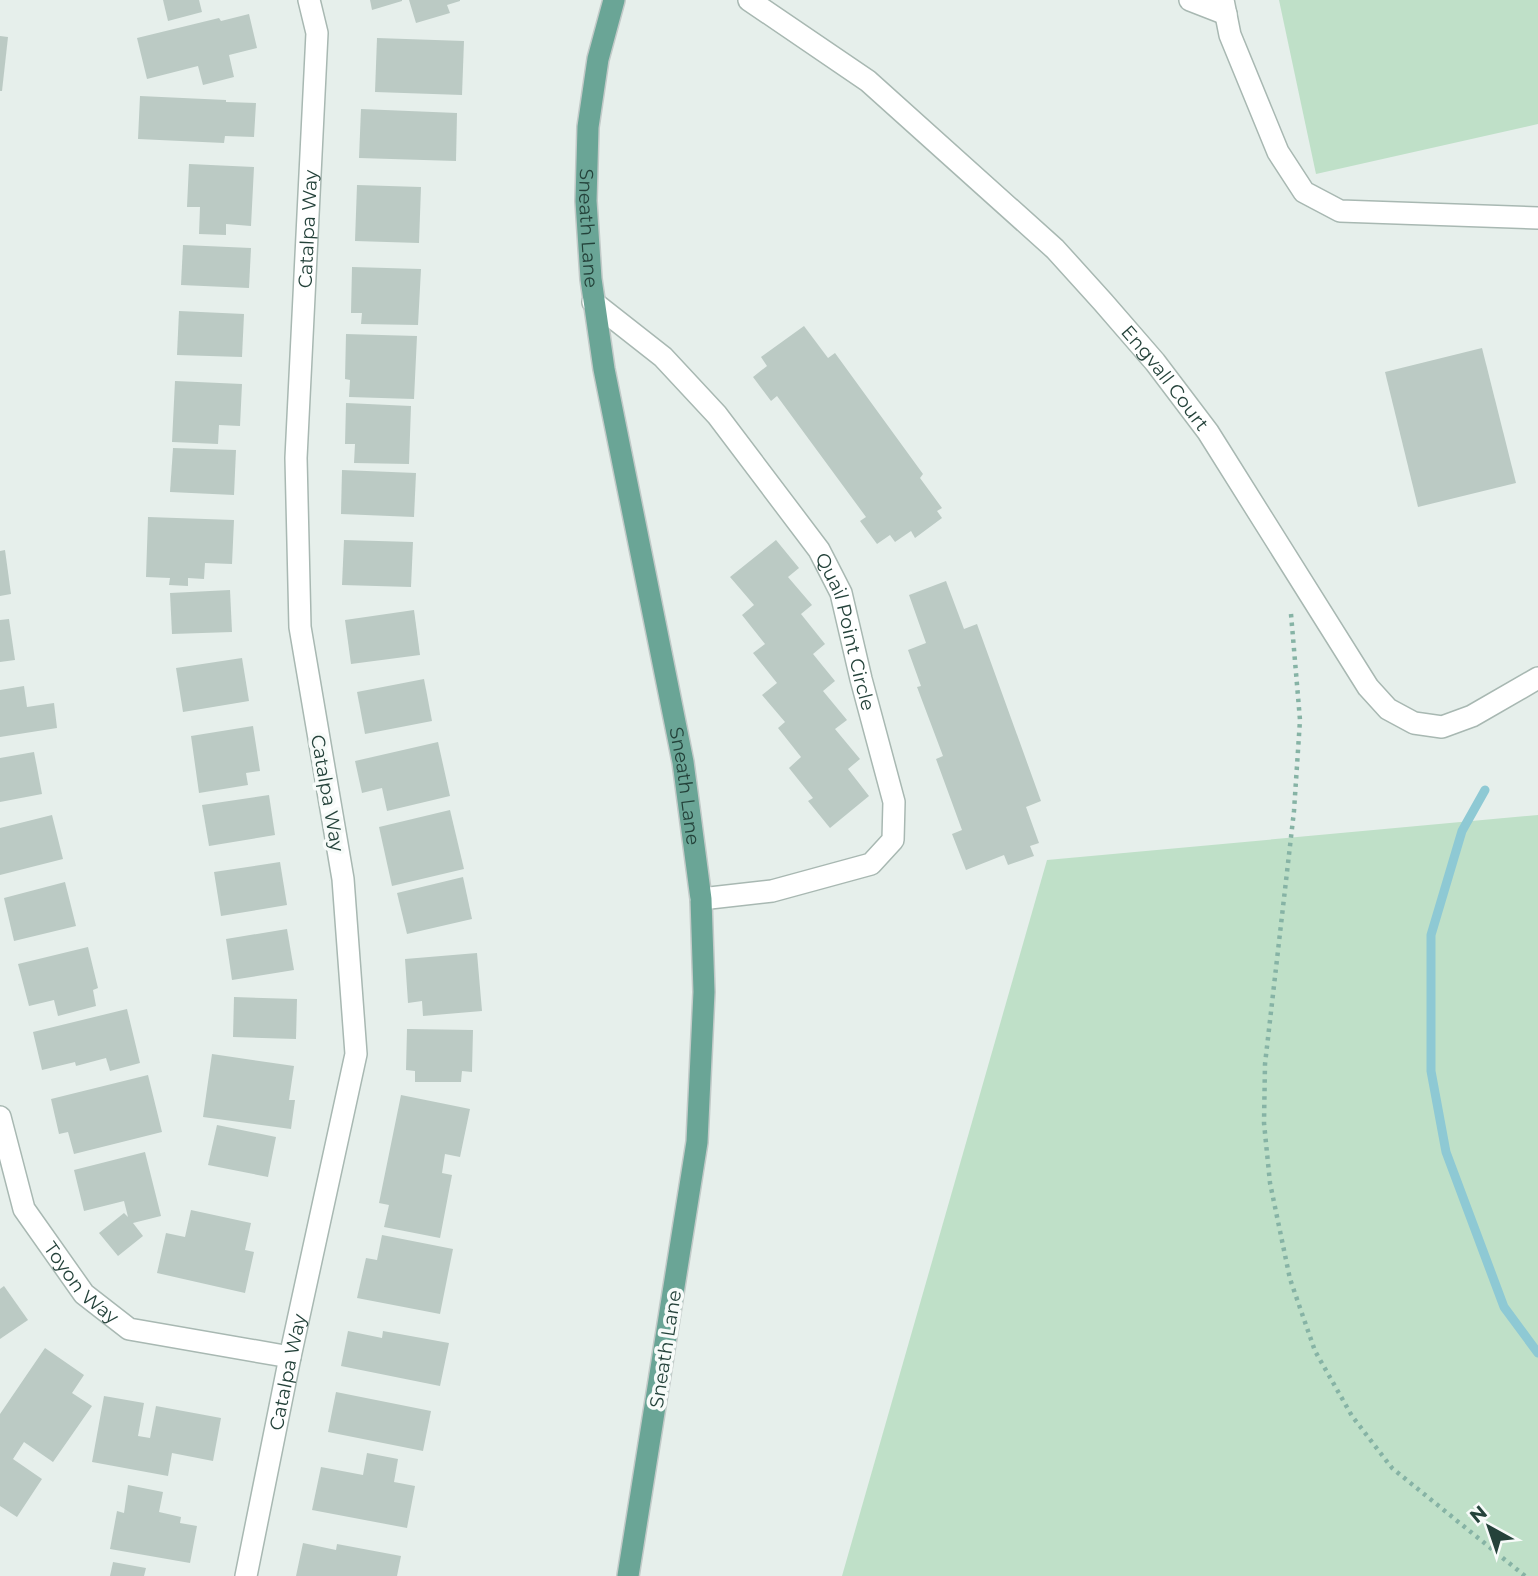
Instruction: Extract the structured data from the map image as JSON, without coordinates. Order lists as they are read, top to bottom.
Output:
{
  "streets": {
    "main road": ["Sneath Lane"],
    "street": [
      "Catalpa Way",
      "Engvall Court",
      "Quail Point Circle",
      "Toyon Way"
    ]
  },
  "crossings": [
    ["Catalpa Way", "Toyon Way"],
    ["Sneath Lane", "Quail Point Circle"]
  ],
  "north": "top left"
}
